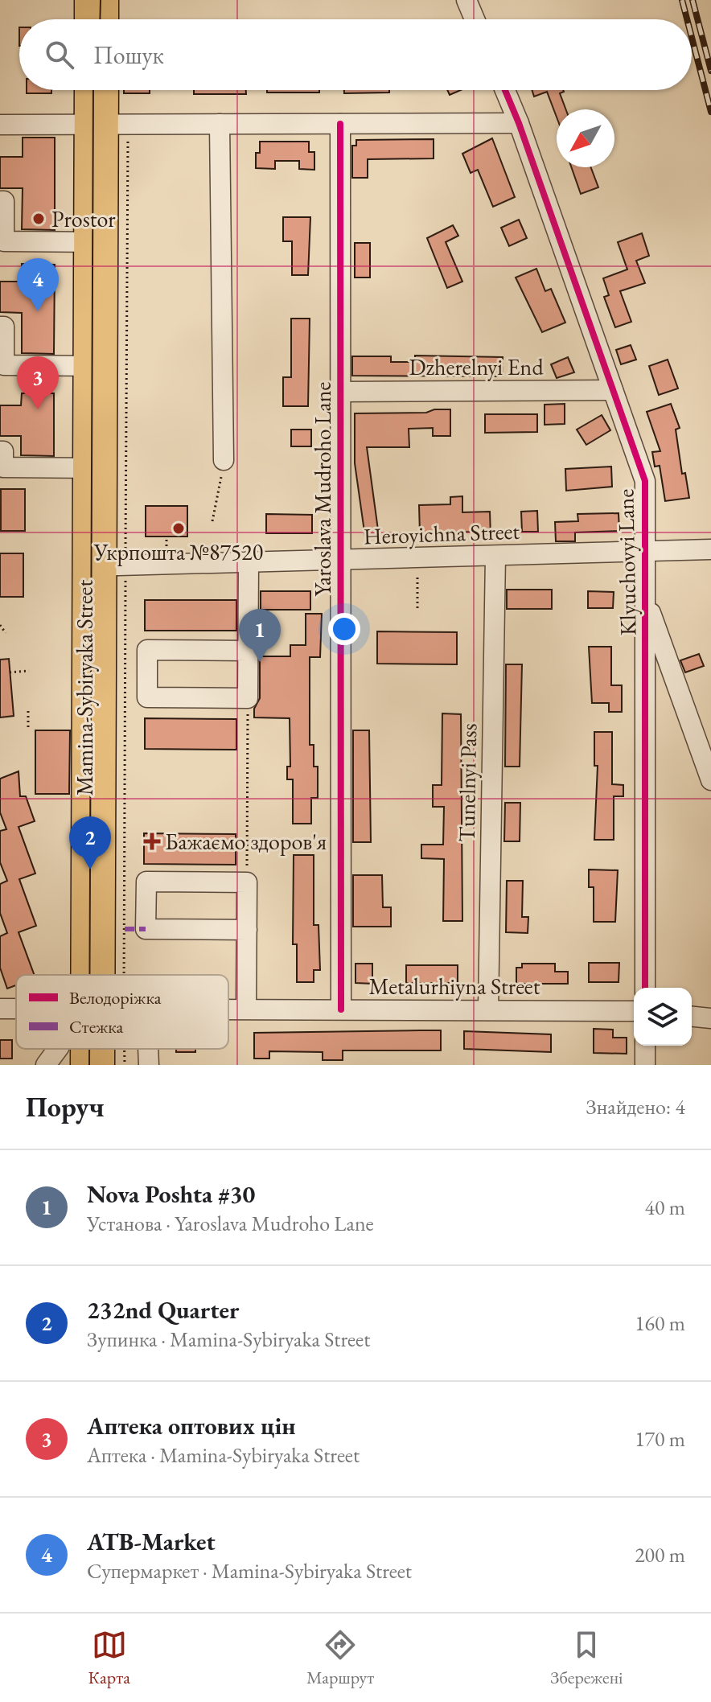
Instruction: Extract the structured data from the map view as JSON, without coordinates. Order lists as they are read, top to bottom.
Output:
{
  "streets": {
    "main road": ["Mamina-Sybiryaka Street"],
    "street": [
      "Dzherelnyi End",
      "Yaroslava Mudroho Lane",
      "Heroyichna Street",
      "Klyuchovyi Lane",
      "Tunelnyi Pass",
      "Metalurhiyna Street"
    ]
  },
  "crossings": [
    ["Dzherelnyi End", "Yaroslava Mudroho Lane"],
    ["Dzherelnyi End", "Klyuchovyi Lane"],
    ["Yaroslava Mudroho Lane", "Heroyichna Street"],
    ["Yaroslava Mudroho Lane", "Metalurhiyna Street"],
    ["Heroyichna Street", "Klyuchovyi Lane"],
    ["Heroyichna Street", "Mamina-Sybiryaka Street"],
    ["Heroyichna Street", "Tunelnyi Pass"],
    ["Tunelnyi Pass", "Metalurhiyna Street"]
  ],
  "places": {
    "other": ["Prostor", "Укрпошта №87520"],
    "health": ["Бажаємо здоров'я"]
  },
  "legend": ["Велодоріжка", "Стежка"],
  "north": "bottom left",
  "page": {
    "search": "Пошук",
    "pins": [
      "4",
      "3",
      "1",
      "2"
    ],
    "heading": ["Поруч", "Знайдено: 4"],
    "list": [
      {
        "mark": "1",
        "name": "Nova Poshta #30",
        "note": "Установа · Yaroslava Mudroho Lane",
        "value": "40 m"
      },
      {
        "mark": "2",
        "name": "232nd Quarter",
        "note": "Зупинка · Mamina-Sybiryaka Street",
        "value": "160 m"
      },
      {
        "mark": "3",
        "name": "Аптека оптових цін",
        "note": "Аптека · Mamina-Sybiryaka Street",
        "value": "170 m"
      },
      {
        "mark": "4",
        "name": "ATB-Market",
        "note": "Супермаркет · Mamina-Sybiryaka Street",
        "value": "200 m"
      }
    ],
    "nav": ["Карта", "Маршрут", "Збережені"]
  }
}
